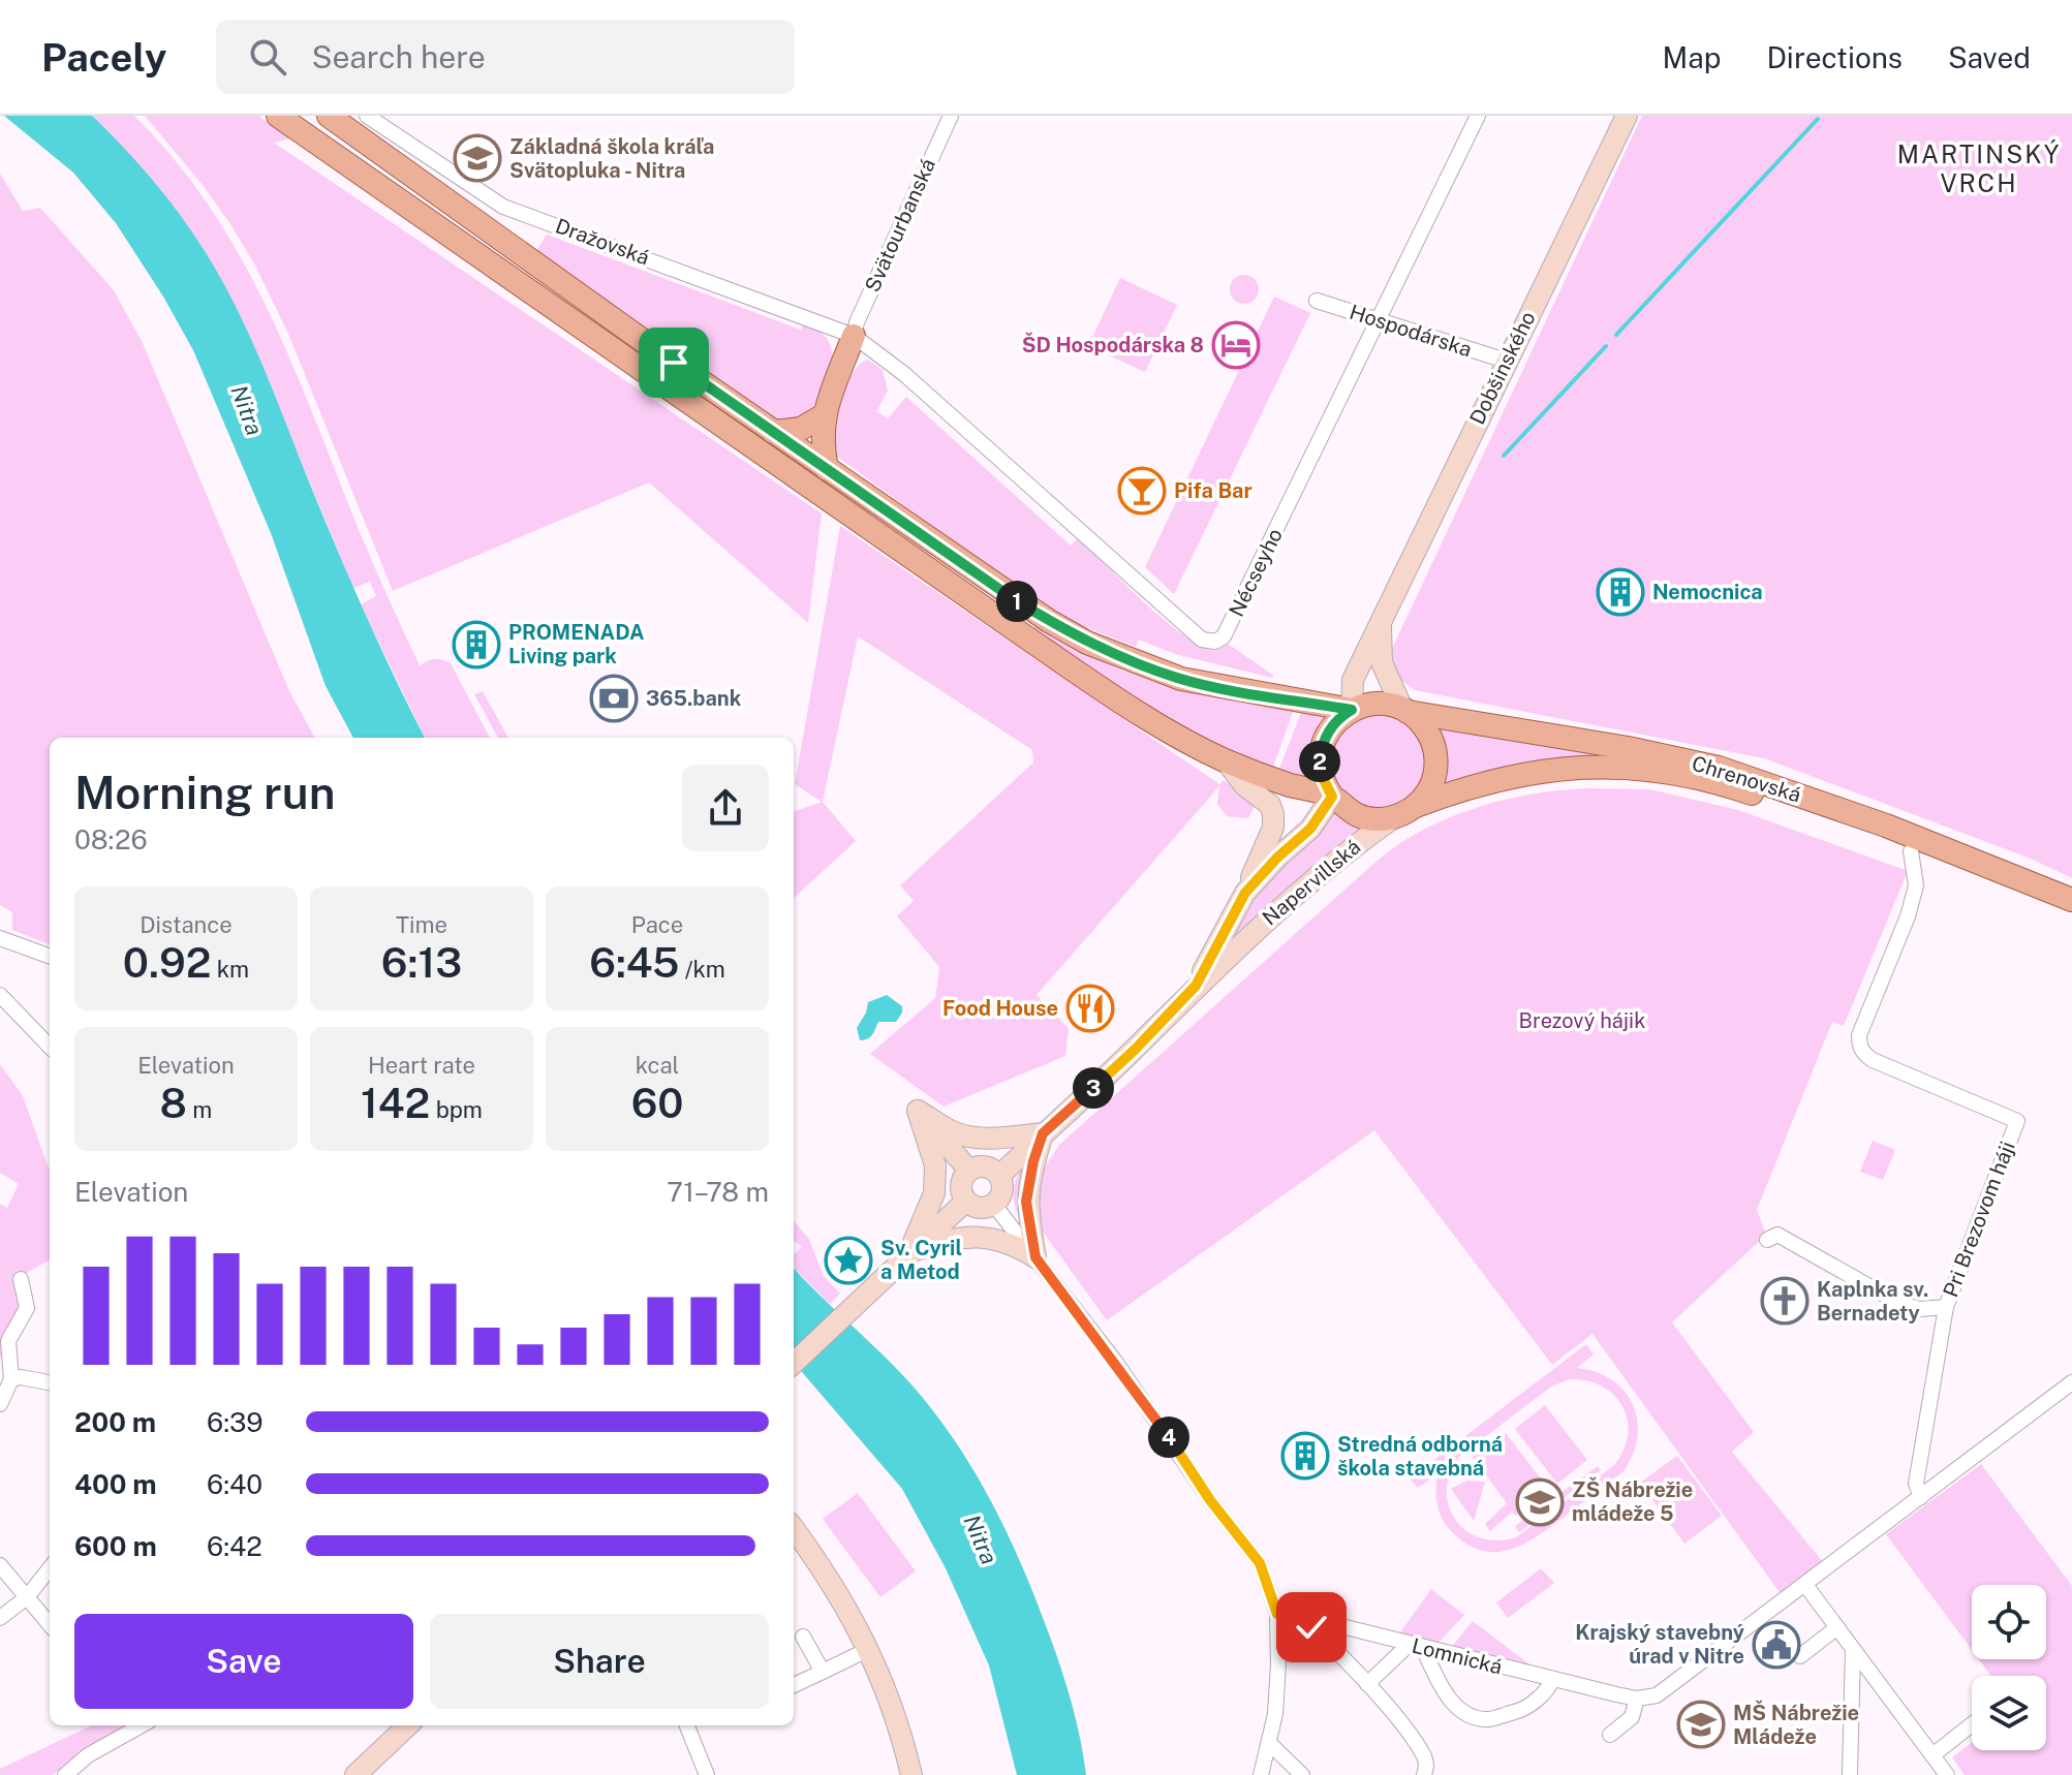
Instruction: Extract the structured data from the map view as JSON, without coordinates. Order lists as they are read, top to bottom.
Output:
{
  "streets": {
    "main road": ["Chrenovská"],
    "street": [
      "Svätourbanská",
      "Dražovská",
      "Hospodárska",
      "Dobšinského",
      "Nécseyho",
      "Napervillská",
      "Pri Brezovom háji",
      "Lomnická"
    ]
  },
  "crossings": [
    ["Svätourbanská", "Dražovská"],
    ["Svätourbanská", "Nécseyho"],
    ["Dražovská", "Nécseyho"],
    ["Hospodárska", "Dobšinského"],
    ["Hospodárska", "Nécseyho"],
    ["Dobšinského", "Chrenovská"],
    ["Dobšinského", "Napervillská"],
    ["Chrenovská", "Napervillská"],
    ["Chrenovská", "Pri Brezovom háji"]
  ],
  "districts": ["MARTINSKÝ VRCH"],
  "water": ["Nitra"],
  "parks": ["Brezový hájik"],
  "places": {
    "school or university": ["Základná škola kráľa Svätopluka - Nitra", "ZŠ Nábrežie mládeže 5", "MŠ Nábrežie Mládeže"],
    "hotel": ["ŠD Hospodárska 8"],
    "bar": ["Pifa Bar"],
    "building": ["Nemocnica", "PROMENADA Living park", "Stredná odborná škola stavebná"],
    "bank": ["365.bank"],
    "restaurant": ["Food House"],
    "place": ["Sv. Cyril a Metod"],
    "church": ["Kaplnka sv. Bernadety"],
    "public building": ["Krajský stavebný úrad v Nitre"]
  },
  "page": {
    "header": "Pacely",
    "search": "Search here",
    "nav": ["Map", "Directions", "Saved"],
    "pins": [
      "1",
      "2",
      "3",
      "4"
    ],
    "heading": ["Morning run", "08:26"],
    "stats": [
      ["Distance", "0.92 km"],
      ["Time", "6:13"],
      ["Pace", "6:45 /km"],
      ["Elevation", "8 m"],
      ["Heart rate", "142 bpm"],
      ["kcal", "60"]
    ],
    "chart": ["Elevation", "71–78 m"],
    "list": [
      {
        "name": "200 m",
        "note": "6:39"
      },
      {
        "name": "400 m",
        "note": "6:40"
      },
      {
        "name": "600 m",
        "note": "6:42"
      }
    ],
    "buttons": ["Save", "Share"]
  }
}
